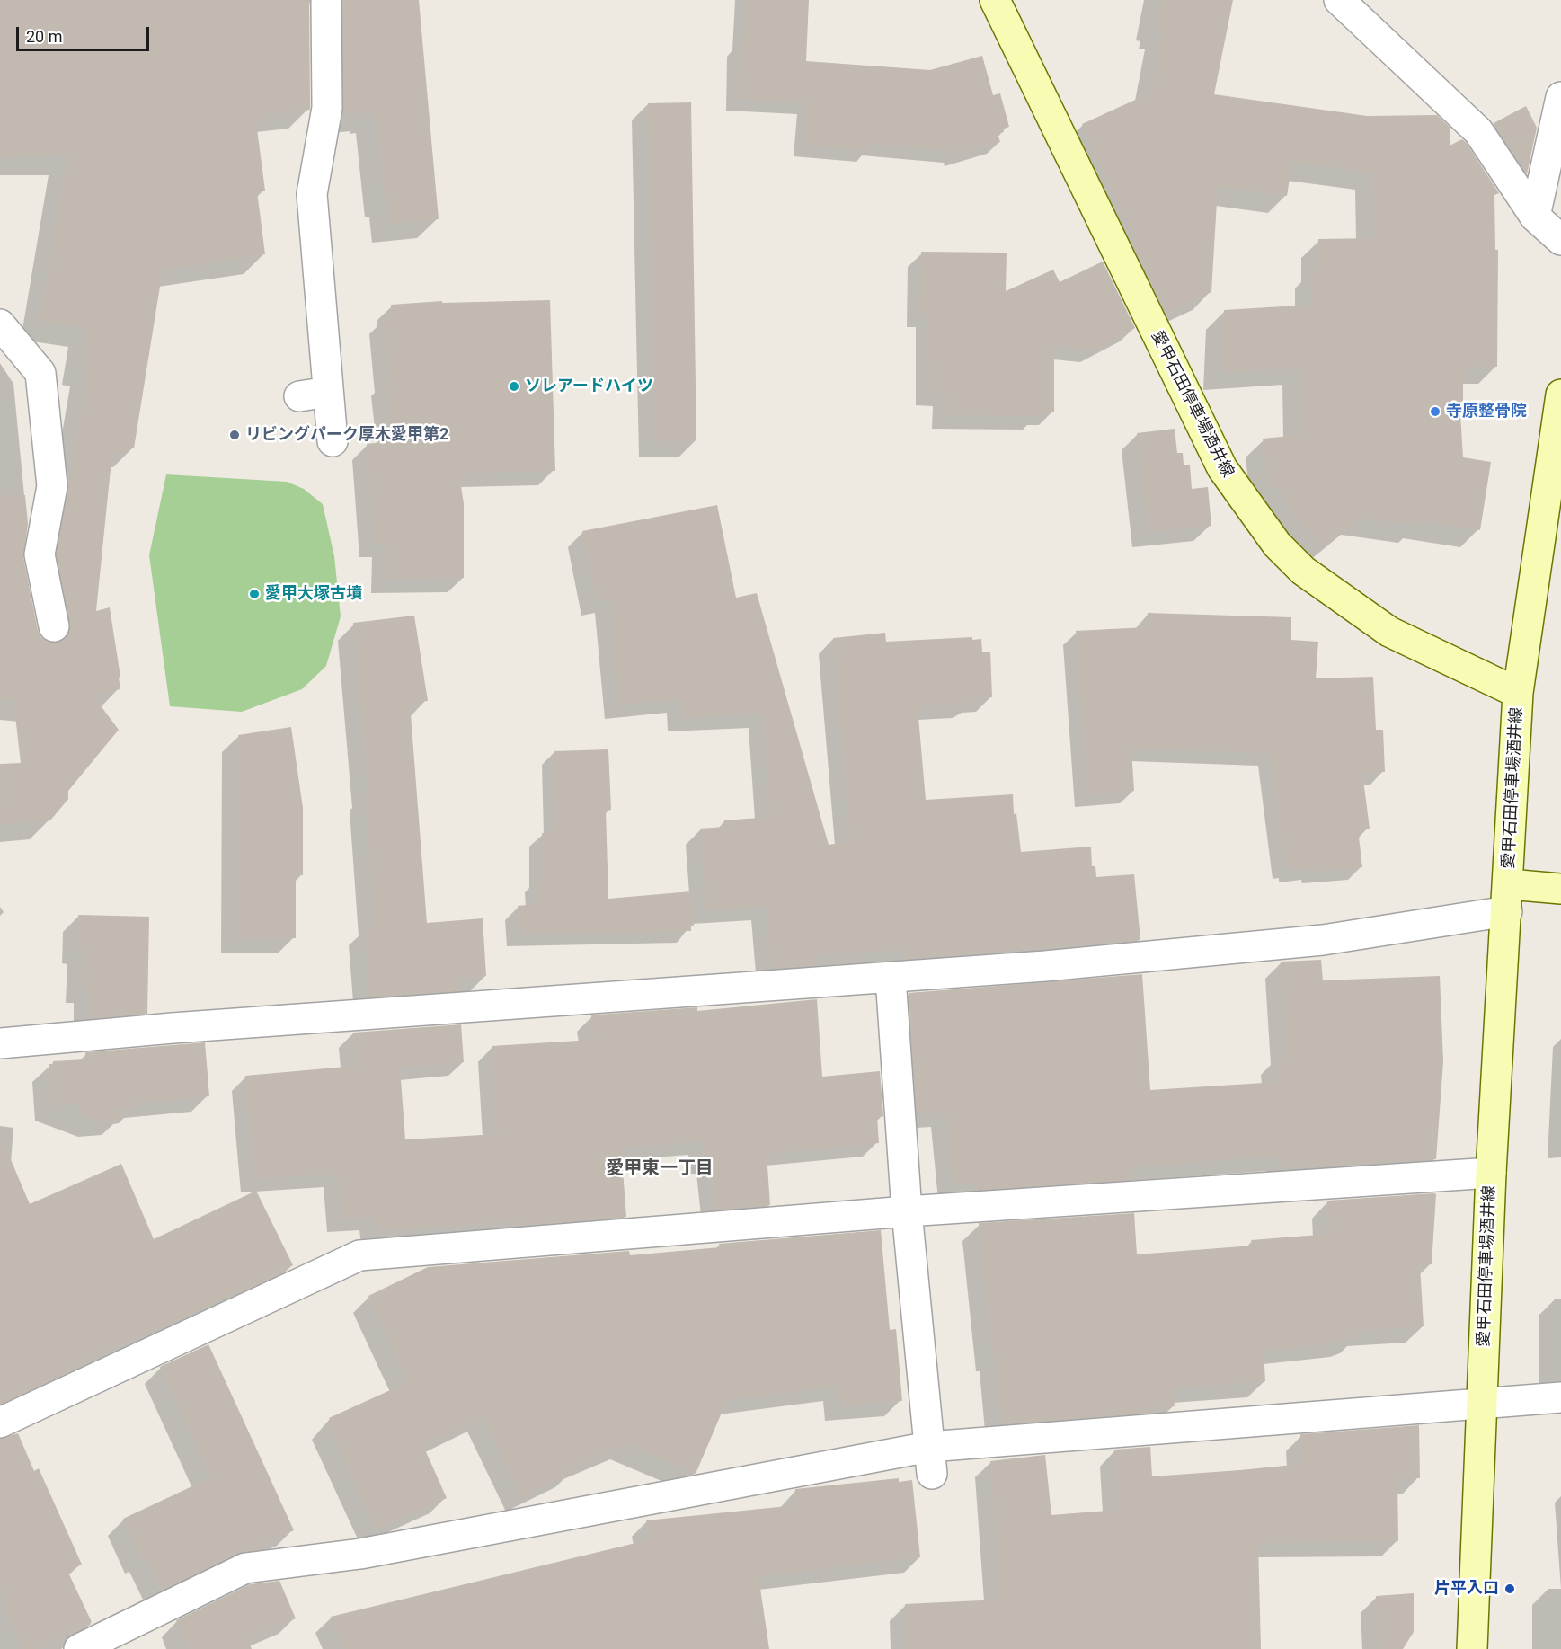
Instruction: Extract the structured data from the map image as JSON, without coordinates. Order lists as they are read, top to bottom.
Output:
{
  "streets": {
    "main road": ["愛甲石田停車場酒井線"]
  },
  "districts": ["愛甲東一丁目"],
  "places": [
    "ソレアードハイツ",
    "寺原整骨院",
    "リビングパーク厚木愛甲第2",
    "愛甲大塚古墳",
    "片平入口"
  ],
  "scale_bar": "20 m"
}
